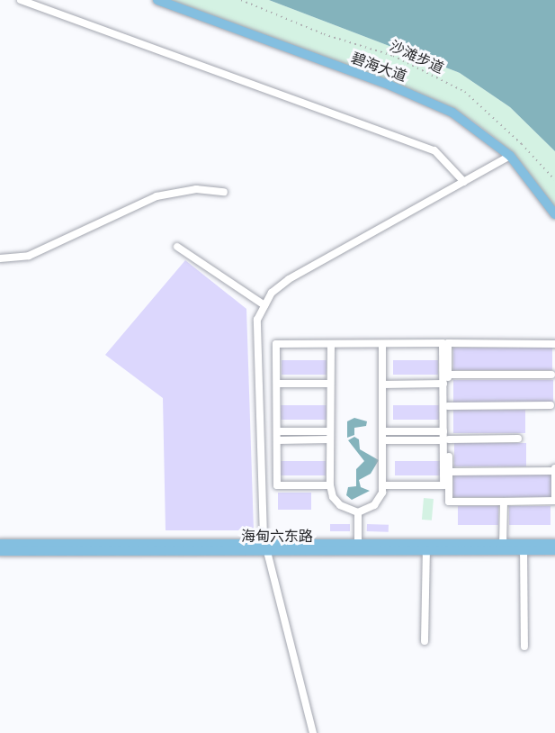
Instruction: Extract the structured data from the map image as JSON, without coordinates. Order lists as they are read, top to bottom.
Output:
{
  "streets": {
    "main road": ["碧海大道", "海甸六东路"],
    "path": ["沙滩步道"]
  }
}
